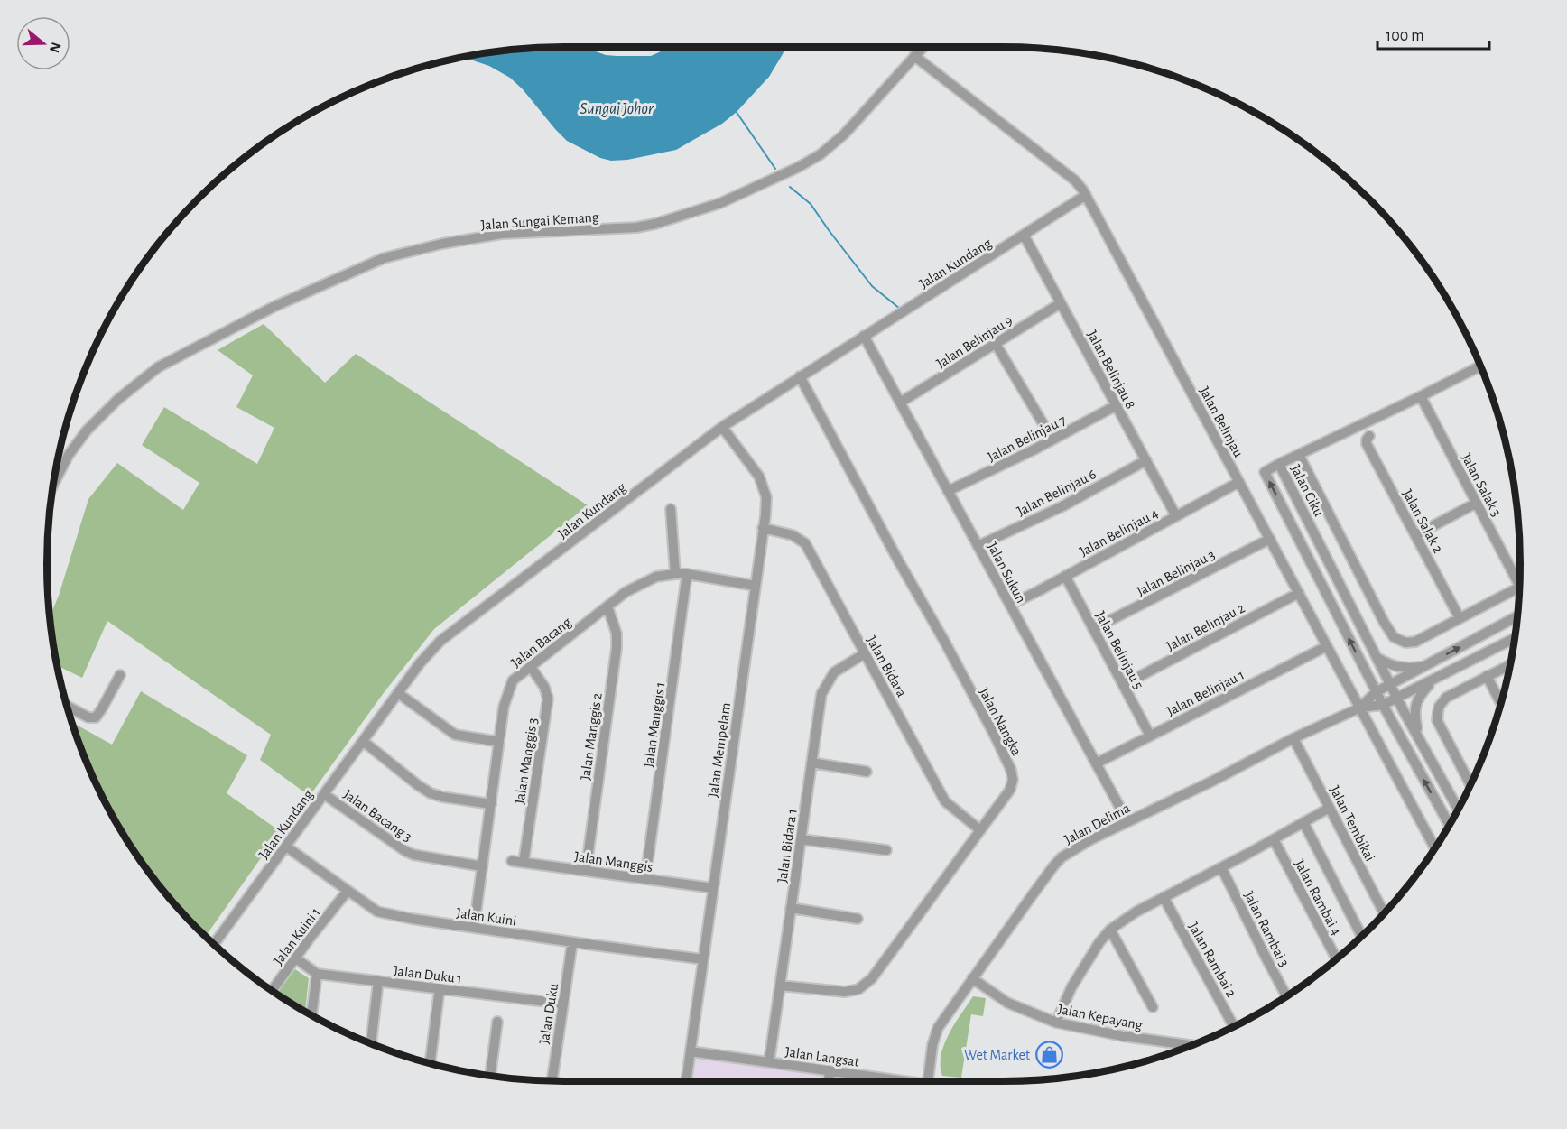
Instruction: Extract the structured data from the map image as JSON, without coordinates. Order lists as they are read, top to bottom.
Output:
{
  "streets": {
    "street": [
      "Jalan Sungai Kemang",
      "Jalan Kundang",
      "Jalan Belinjau 9",
      "Jalan Belinjau 8",
      "Jalan Belinjau",
      "Jalan Belinjau 7",
      "Jalan Salak 3",
      "Jalan Ciku",
      "Jalan Belinjau 6",
      "Jalan Salak 2",
      "Jalan Belinjau 4",
      "Jalan Sukun",
      "Jalan Belinjau 3",
      "Jalan Belinjau 2",
      "Jalan Bacang",
      "Jalan Belinjau 5",
      "Jalan Bidara",
      "Jalan Belinjau 1",
      "Jalan Nangka",
      "Jalan Manggis 1",
      "Jalan Manggis 2",
      "Jalan Mempelam",
      "Jalan Manggis 3",
      "Jalan Bacang 3",
      "Jalan Delima",
      "Jalan Tembikai",
      "Jalan Bidara 1",
      "Jalan Manggis",
      "Jalan Rambai 4",
      "Jalan Kuini",
      "Jalan Rambai 3",
      "Jalan Kuini 1",
      "Jalan Rambai 2",
      "Jalan Duku 1",
      "Jalan Duku",
      "Jalan Kepayang",
      "Jalan Langsat"
    ]
  },
  "crossings": [
    ["Jalan Sungai Kemang", "Jalan Belinjau"],
    ["Jalan Kundang", "Jalan Belinjau 8"],
    ["Jalan Kundang", "Jalan Belinjau"],
    ["Jalan Kundang", "Jalan Sukun"],
    ["Jalan Kundang", "Jalan Nangka"],
    ["Jalan Kundang", "Jalan Mempelam"],
    ["Jalan Kundang", "Jalan Bacang 3"],
    ["Jalan Kundang", "Jalan Kuini"],
    ["Jalan Belinjau 9", "Jalan Belinjau 8"],
    ["Jalan Belinjau 9", "Jalan Sukun"],
    ["Jalan Belinjau 8", "Jalan Belinjau 7"],
    ["Jalan Belinjau 8", "Jalan Belinjau 6"],
    ["Jalan Belinjau 8", "Jalan Belinjau 4"],
    ["Jalan Belinjau", "Jalan Belinjau 4"],
    ["Jalan Belinjau", "Jalan Belinjau 3"],
    ["Jalan Belinjau", "Jalan Belinjau 2"],
    ["Jalan Belinjau", "Jalan Belinjau 1"],
    ["Jalan Belinjau", "Jalan Delima"],
    ["Jalan Belinjau 7", "Jalan Sukun"],
    ["Jalan Ciku", "Jalan Delima"],
    ["Jalan Belinjau 6", "Jalan Sukun"],
    ["Jalan Belinjau 4", "Jalan Sukun"],
    ["Jalan Belinjau 4", "Jalan Belinjau 5"],
    ["Jalan Sukun", "Jalan Belinjau 1"],
    ["Jalan Sukun", "Jalan Delima"],
    ["Jalan Belinjau 3", "Jalan Belinjau 5"],
    ["Jalan Belinjau 2", "Jalan Belinjau 5"],
    ["Jalan Bacang", "Jalan Manggis 1"],
    ["Jalan Bacang", "Jalan Manggis 2"],
    ["Jalan Bacang", "Jalan Mempelam"],
    ["Jalan Bacang", "Jalan Manggis 3"],
    ["Jalan Bacang", "Jalan Bacang 3"],
    ["Jalan Bacang", "Jalan Kuini"],
    ["Jalan Belinjau 5", "Jalan Belinjau 1"],
    ["Jalan Bidara", "Jalan Nangka"],
    ["Jalan Bidara", "Jalan Mempelam"],
    ["Jalan Bidara", "Jalan Bidara 1"],
    ["Jalan Nangka", "Jalan Bidara 1"],
    ["Jalan Manggis 1", "Jalan Manggis"],
    ["Jalan Manggis 2", "Jalan Manggis"],
    ["Jalan Mempelam", "Jalan Manggis"],
    ["Jalan Mempelam", "Jalan Kuini"],
    ["Jalan Mempelam", "Jalan Langsat"],
    ["Jalan Manggis 3", "Jalan Manggis"],
    ["Jalan Delima", "Jalan Tembikai"],
    ["Jalan Delima", "Jalan Kepayang"],
    ["Jalan Bidara 1", "Jalan Langsat"],
    ["Jalan Kuini", "Jalan Kuini 1"],
    ["Jalan Kuini", "Jalan Duku"],
    ["Jalan Kuini 1", "Jalan Duku 1"],
    ["Jalan Duku 1", "Jalan Duku"]
  ],
  "water": ["Sungai Johor"],
  "places": {
    "shop": ["Wet Market"]
  },
  "scale_bar": "100 m",
  "north": "right"
}
